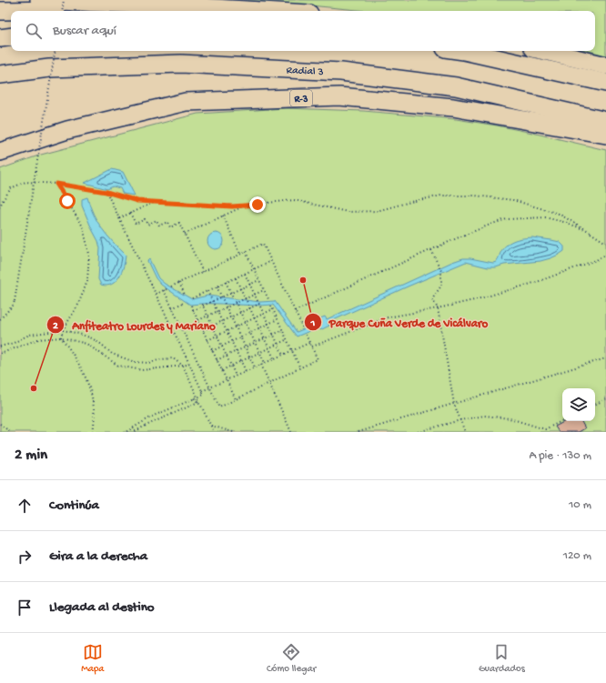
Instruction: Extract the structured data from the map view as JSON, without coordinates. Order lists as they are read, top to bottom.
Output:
{
  "streets": {
    "highway": ["Radial 3", "R-3"]
  },
  "places": ["Parque Cuña Verde de Vicálvaro", "Anfiteatro Lourdes y Mariano"],
  "page": {
    "search": "Buscar aquí",
    "heading": ["2 min", "A pie · 130 m"],
    "list": [
      ["Continúa", "10 m"],
      ["Gira a la derecha", "120 m"],
      "Llegada al destino"
    ],
    "nav": ["Mapa", "Cómo llegar", "Guardados"]
  }
}
